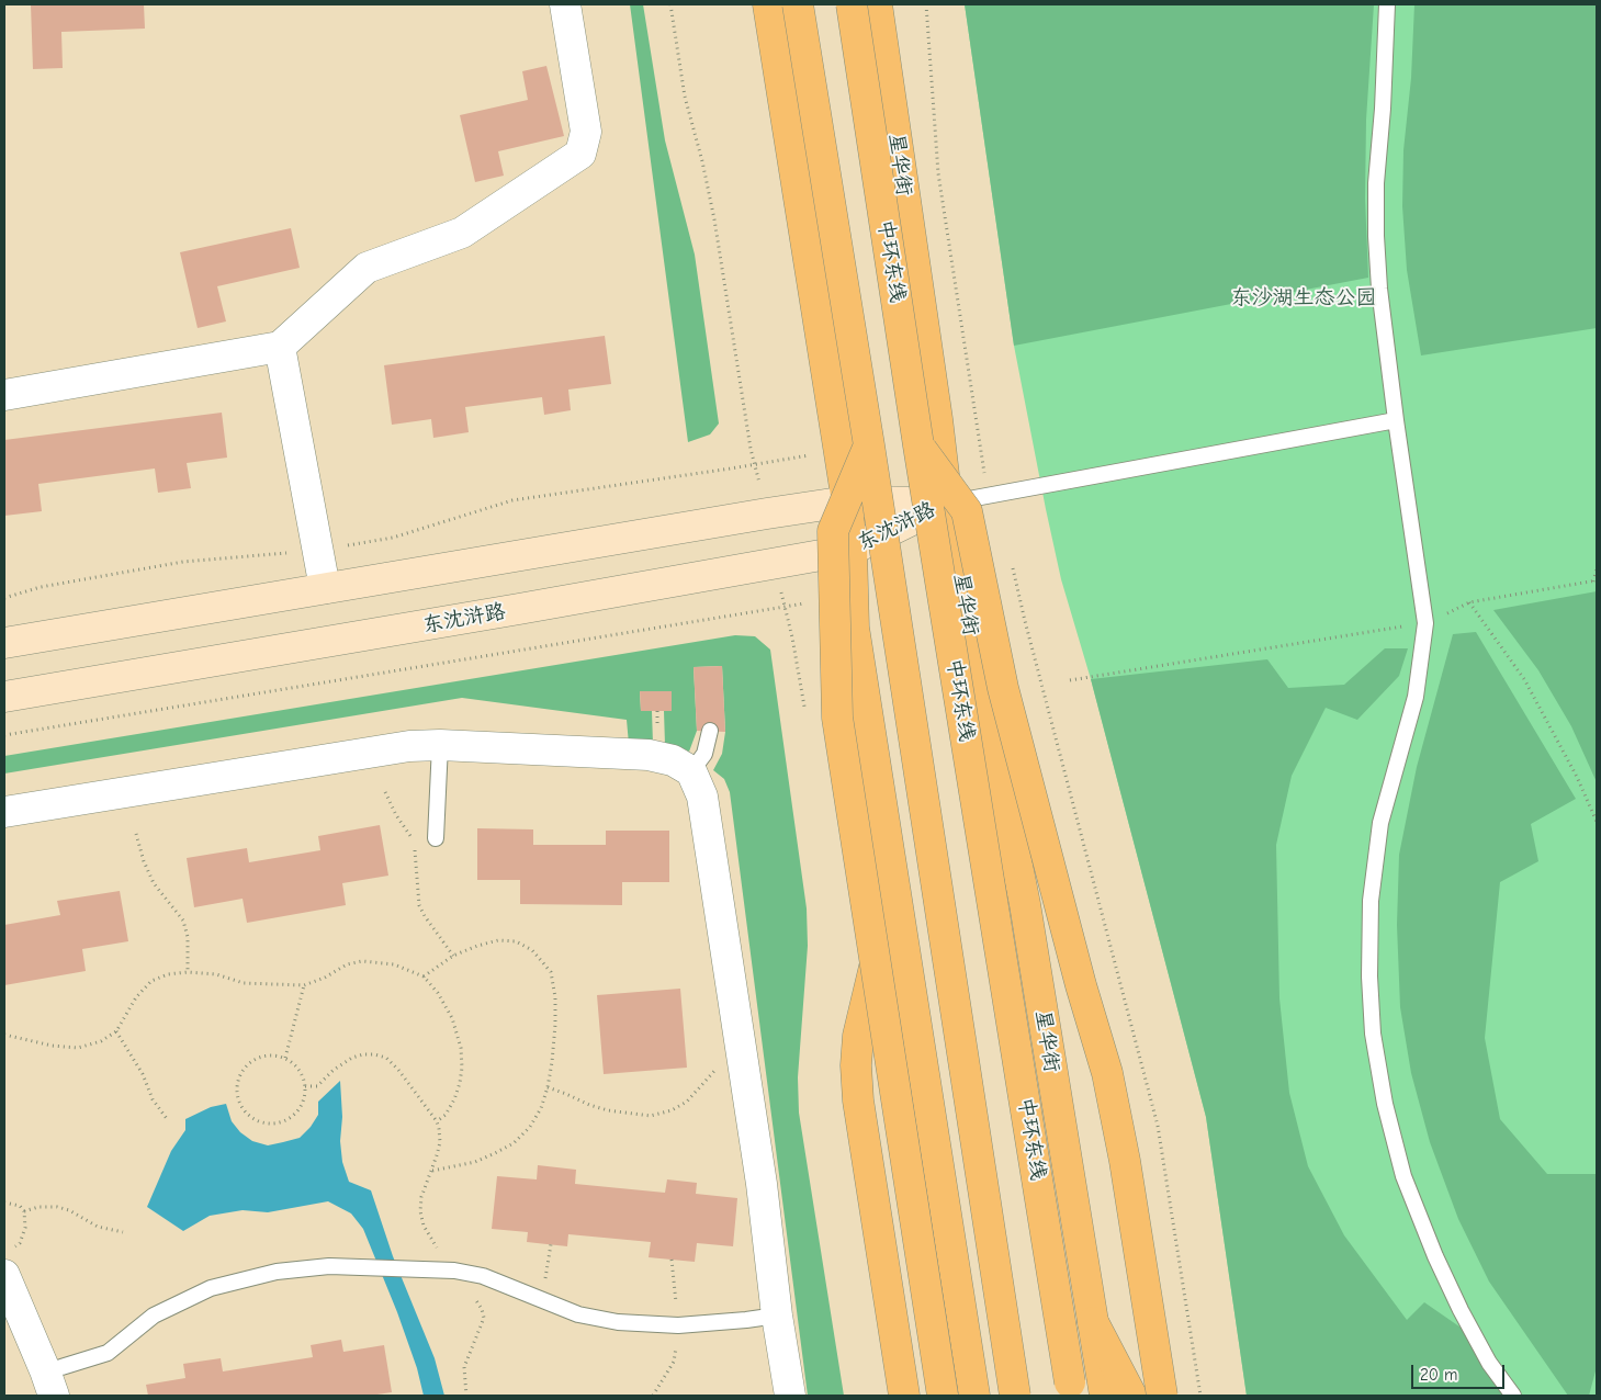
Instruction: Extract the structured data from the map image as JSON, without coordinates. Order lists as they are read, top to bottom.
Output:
{
  "streets": {
    "main road": ["星华街", "中环东线", "东沈浒路"]
  },
  "crossings": [
    ["星华街", "中环东线"],
    ["星华街", "东沈浒路"]
  ],
  "parks": ["东沙湖生态公园"],
  "scale_bar": "20 m"
}
